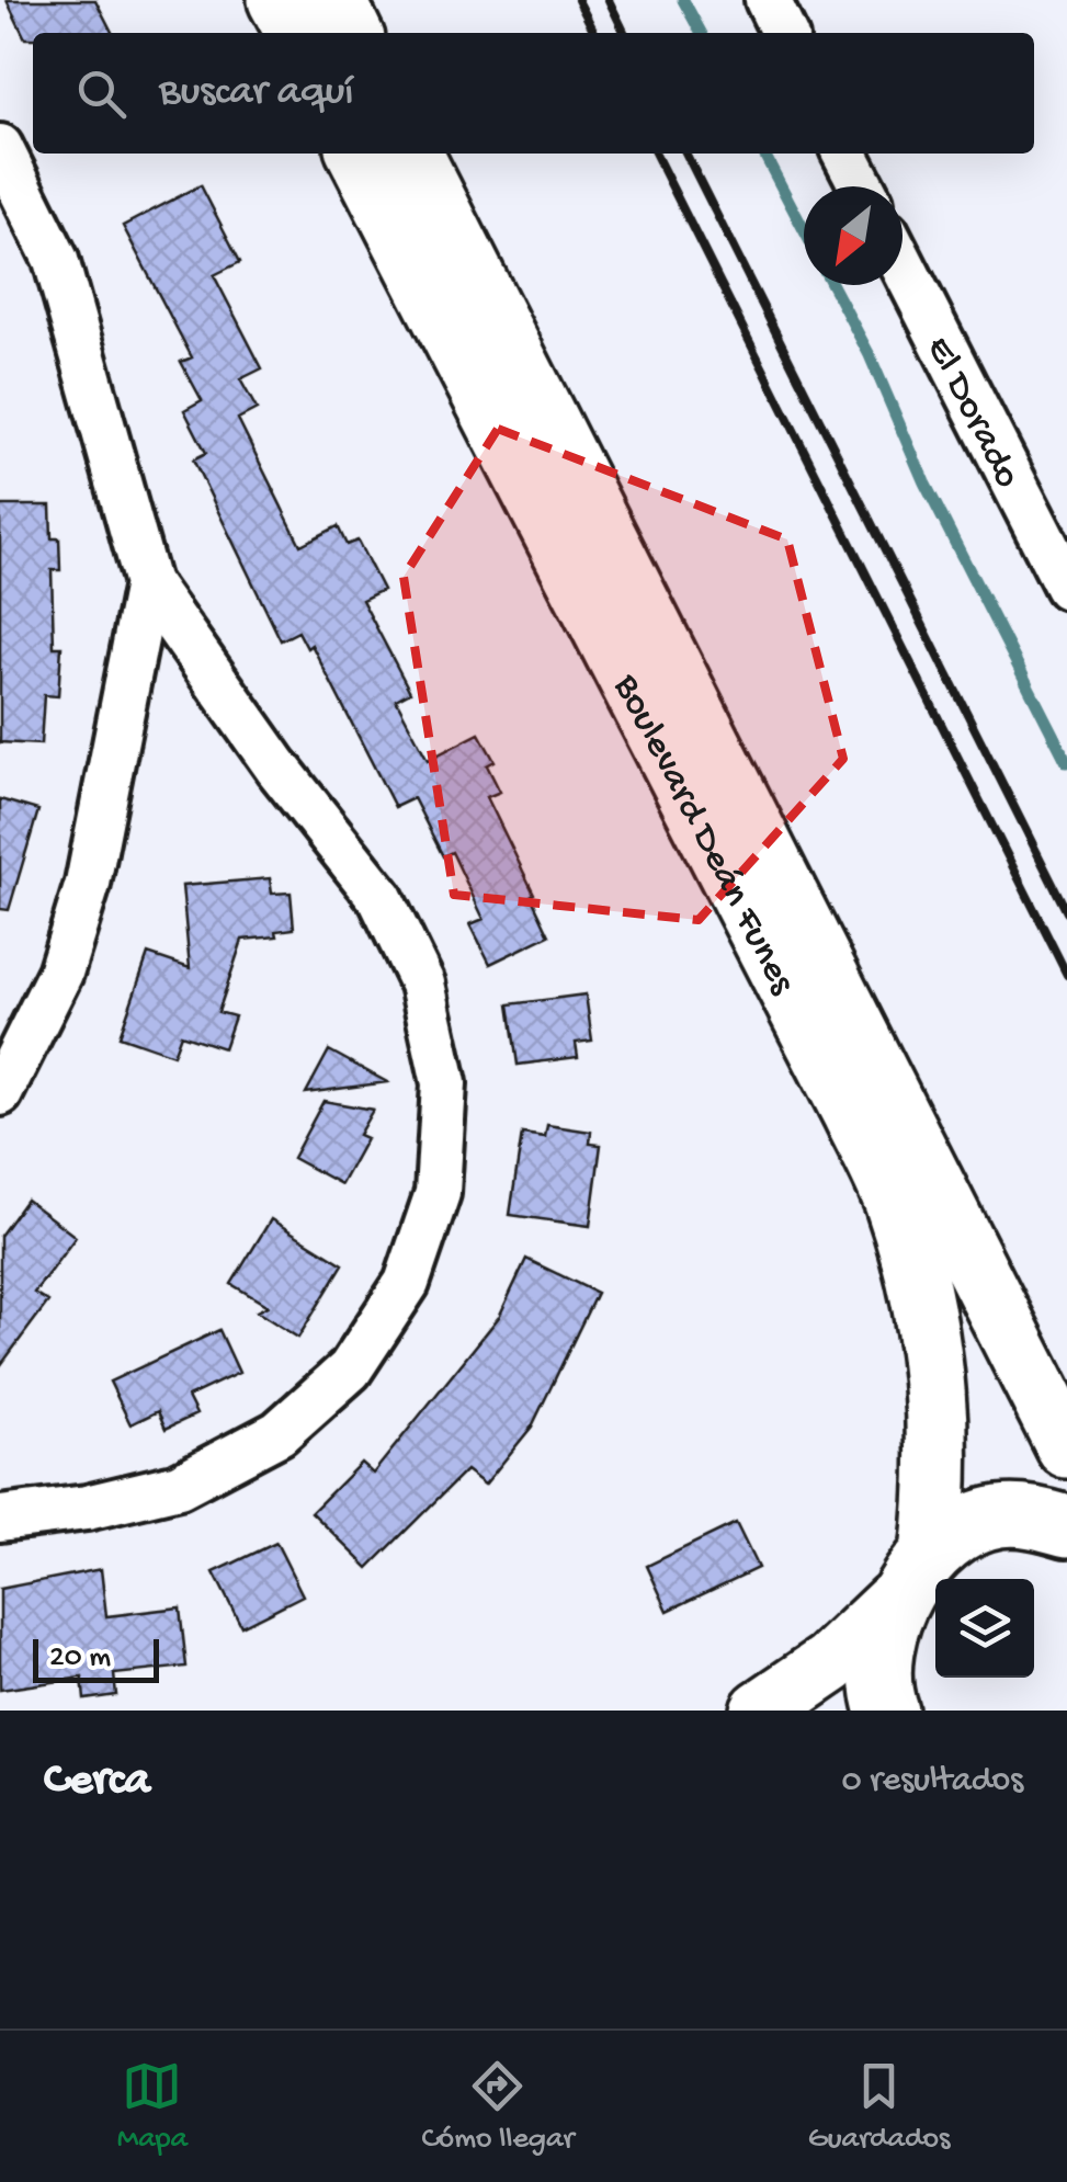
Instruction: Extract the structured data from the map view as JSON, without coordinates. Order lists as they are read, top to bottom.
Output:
{
  "streets": {
    "main road": ["Boulevard Deán Funes"],
    "street": ["El Dorado"]
  },
  "scale_bar": "20 m",
  "north": "bottom left",
  "page": {
    "search": "Buscar aquí",
    "scale": "20 m",
    "heading": ["Cerca", "0 resultados"],
    "nav": ["Mapa", "Cómo llegar", "Guardados"]
  }
}
